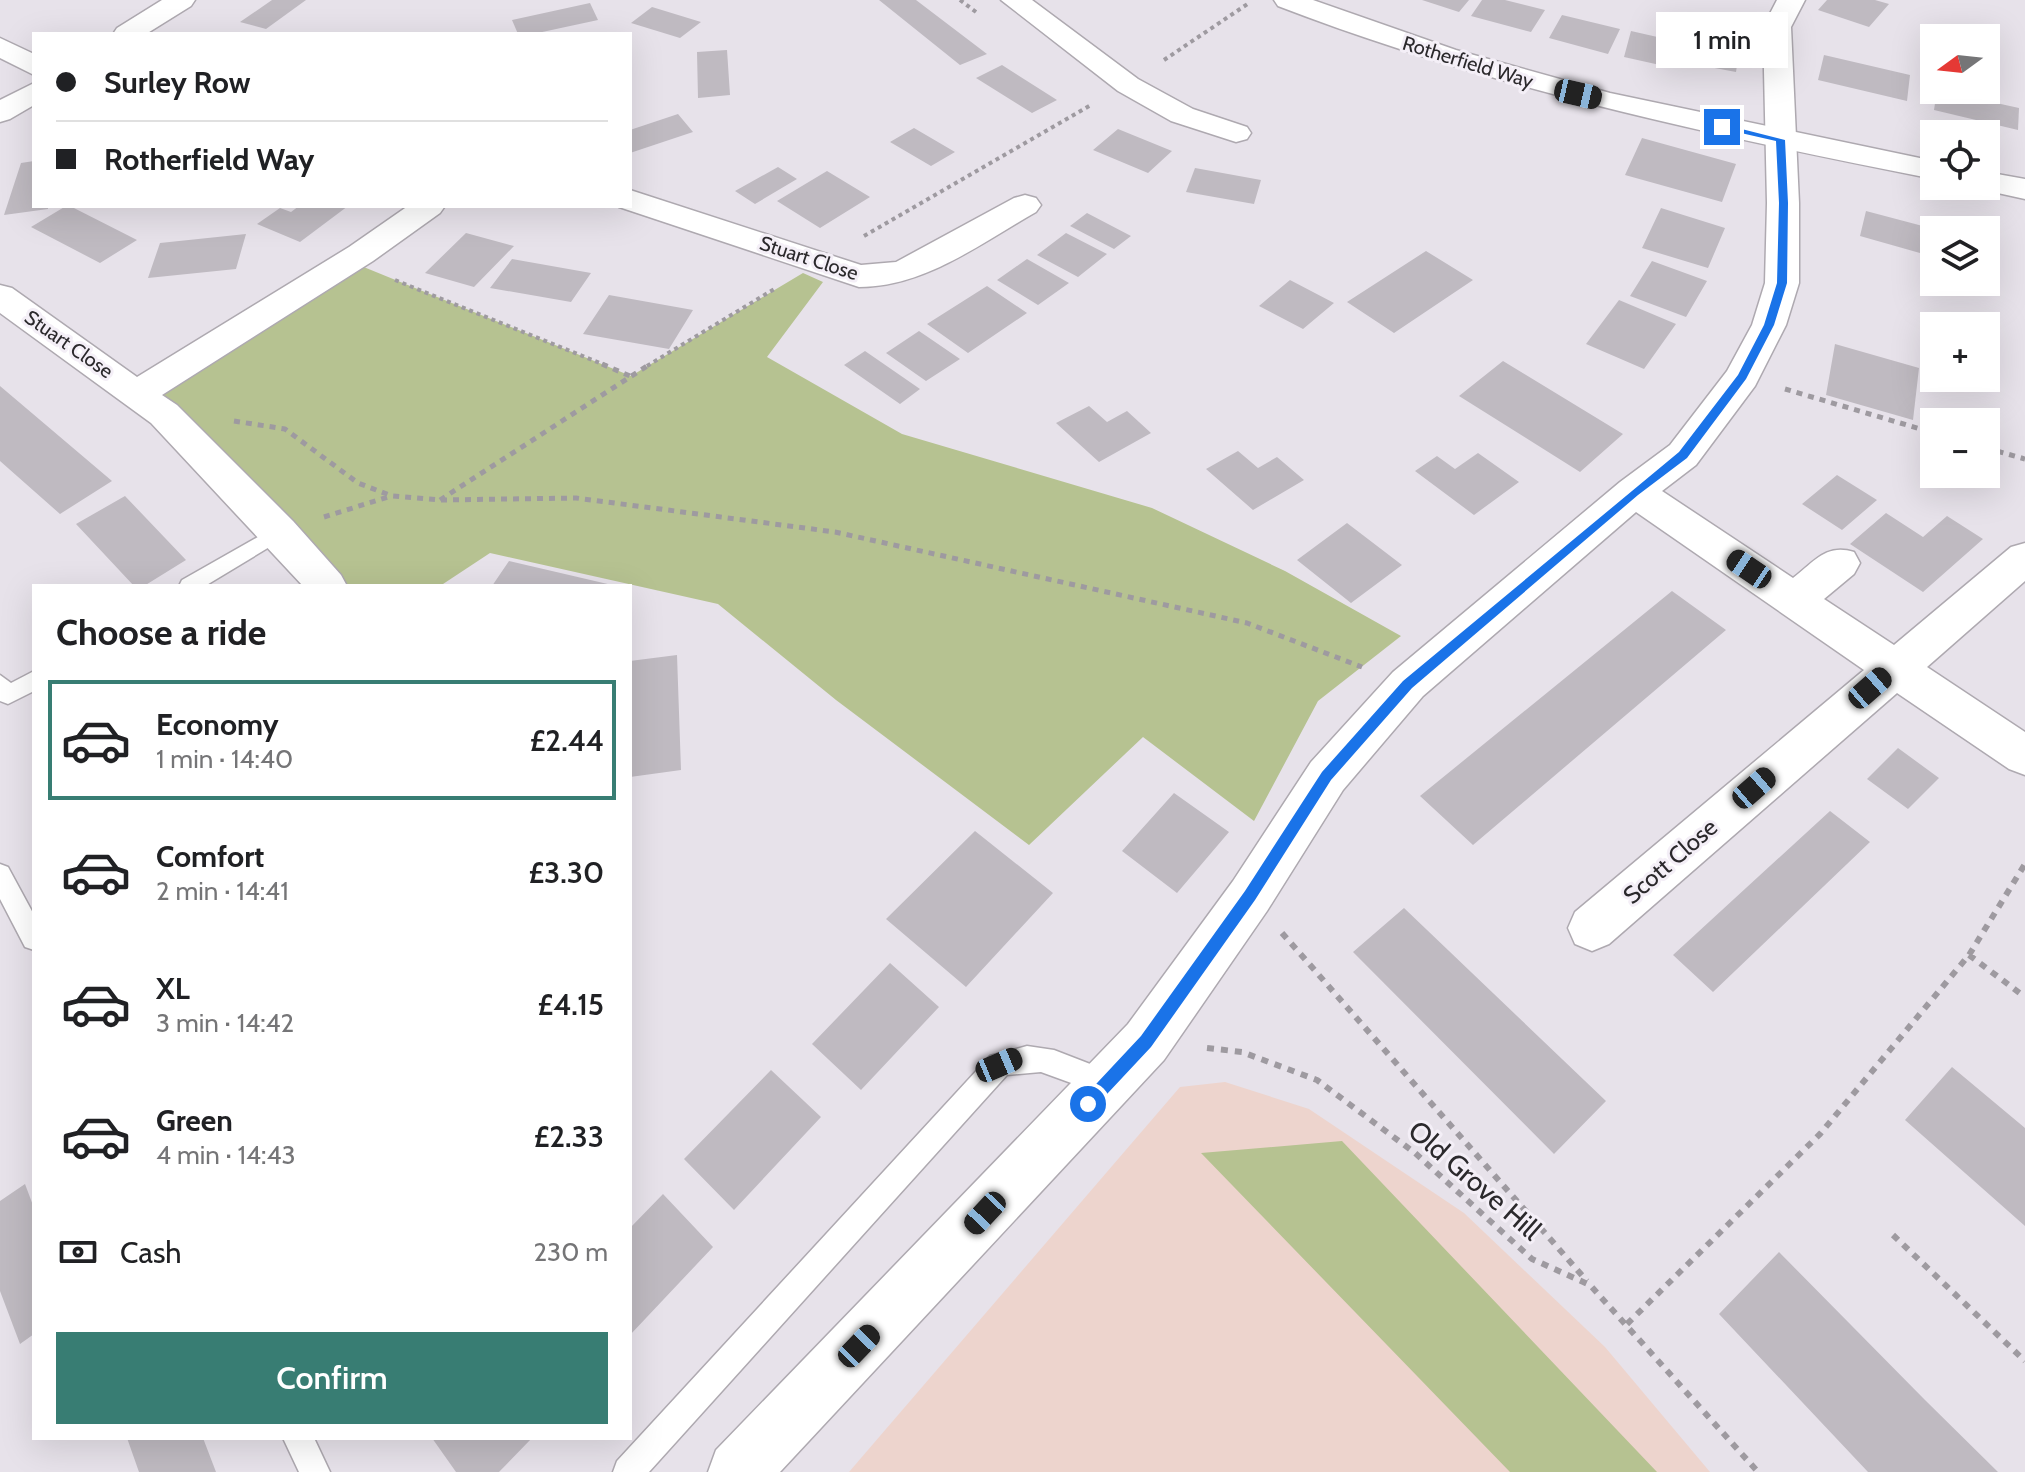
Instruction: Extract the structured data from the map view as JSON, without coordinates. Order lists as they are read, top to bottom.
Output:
{
  "streets": {
    "street": ["Rotherfield Way", "Stuart Close", "Scott Close"],
    "path": ["Old Grove Hill"]
  },
  "north": "left",
  "page": {
    "bubble": "1 min",
    "map_buttons": ["+", "−"],
    "banner": ["Surley Row", "Rotherfield Way"],
    "heading": "Choose a ride",
    "list": [
      {
        "name": "Economy",
        "note": "1 min · 14:40",
        "value": "£2.44"
      },
      {
        "name": "Comfort",
        "note": "2 min · 14:41",
        "value": "£3.30"
      },
      {
        "name": "XL",
        "note": "3 min · 14:42",
        "value": "£4.15"
      },
      {
        "name": "Green",
        "note": "4 min · 14:43",
        "value": "£2.33"
      }
    ],
    "pay": ["Cash", "230 m"],
    "buttons": "Confirm"
  }
}
